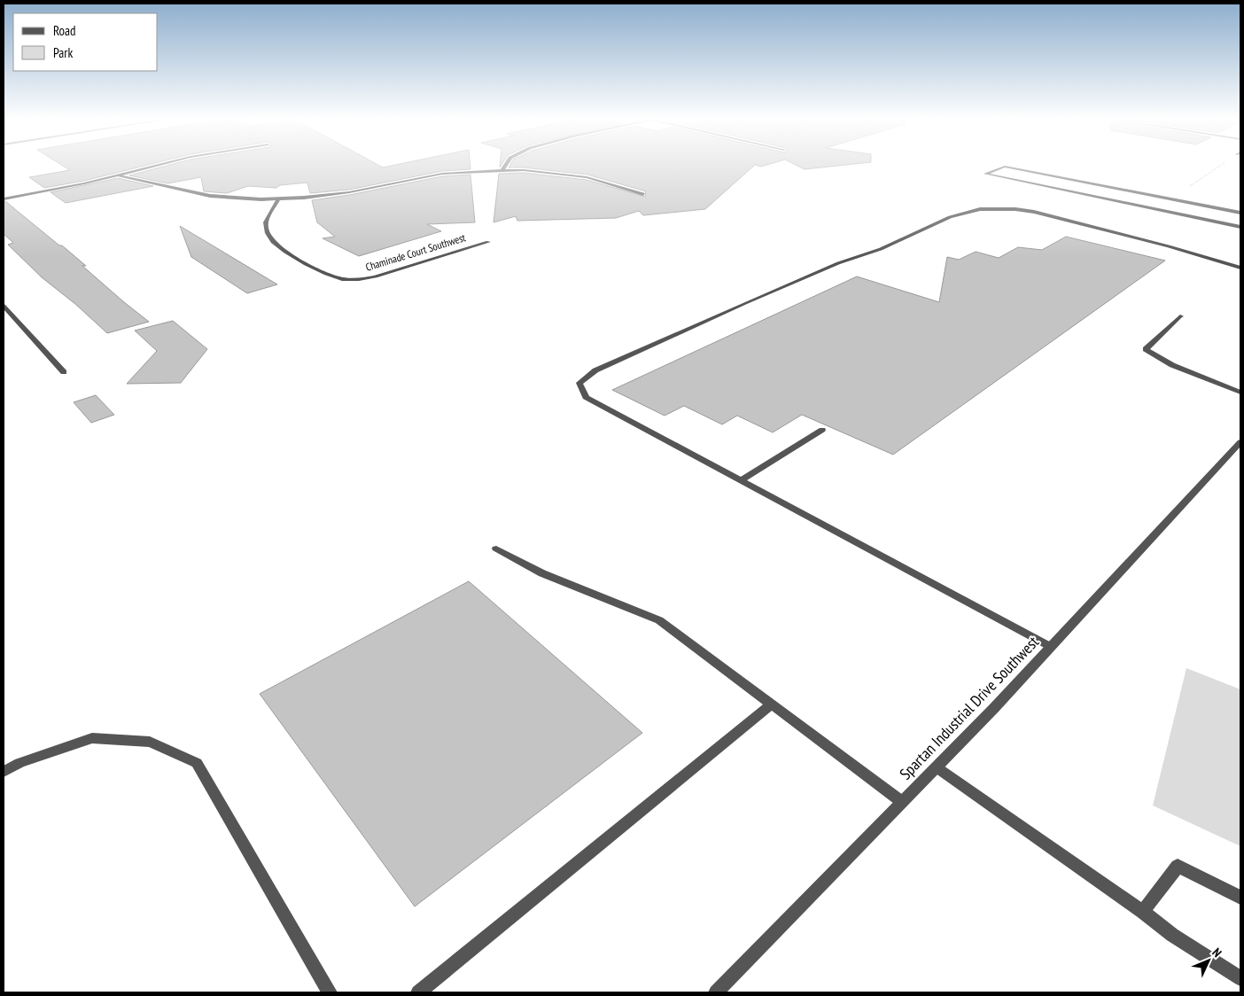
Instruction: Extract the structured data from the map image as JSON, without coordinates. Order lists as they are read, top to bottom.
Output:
{
  "streets": {
    "street": ["Chaminade Court Southwest", "Spartan Industrial Drive Southwest"]
  },
  "legend": ["Road", "Park"],
  "north": "top right"
}
